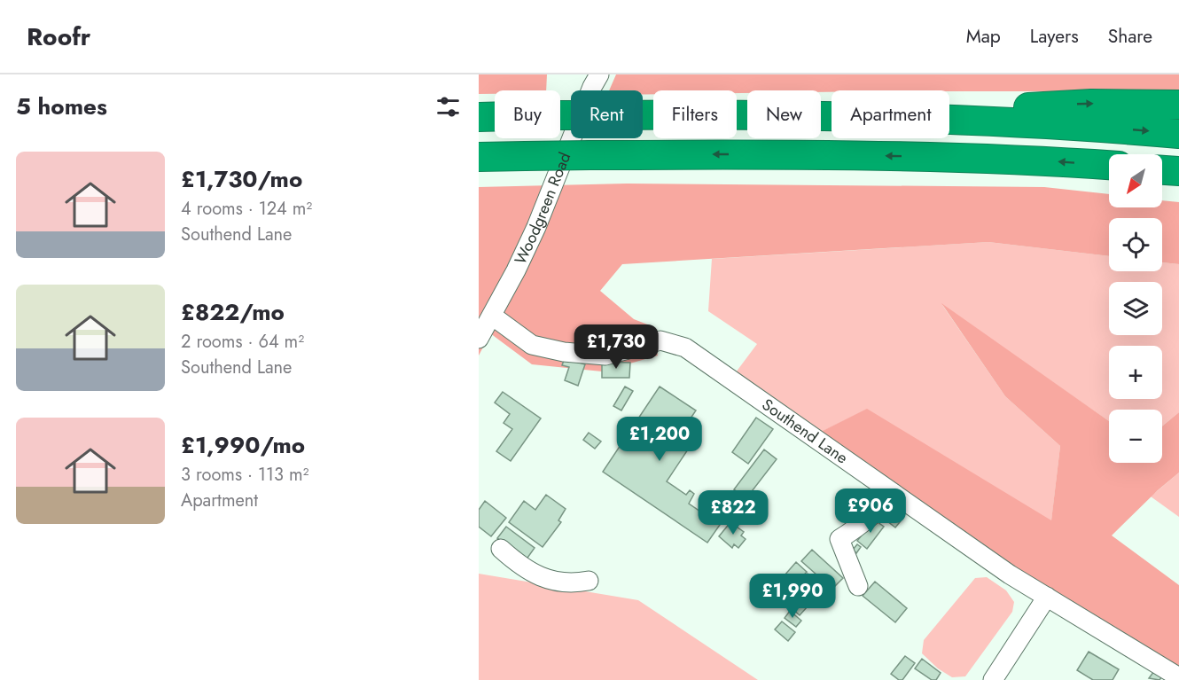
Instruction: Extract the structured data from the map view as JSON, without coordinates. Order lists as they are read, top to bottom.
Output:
{
  "streets": {
    "street": ["Woodgreen Road", "Southend Lane"]
  },
  "crossings": [
    ["Woodgreen Road", "Southend Lane"]
  ],
  "north": "bottom left",
  "page": {
    "header": "Roofr",
    "nav": ["Map", "Layers", "Share"],
    "heading": "5 homes",
    "chip": [
      "Buy",
      "Rent",
      "Filters",
      "New",
      "Apartment"
    ],
    "list": [
      {
        "name": "£1,730/mo",
        "note": "4 rooms · 124 m² · Southend Lane"
      },
      {
        "name": "£822/mo",
        "note": "2 rooms · 64 m² · Southend Lane"
      },
      {
        "name": "£1,990/mo",
        "note": "3 rooms · 113 m² · Apartment"
      }
    ],
    "map_buttons": ["+", "−"],
    "price": [
      "£1,730",
      "£1,200",
      "£906",
      "£822",
      "£1,990"
    ]
  }
}
